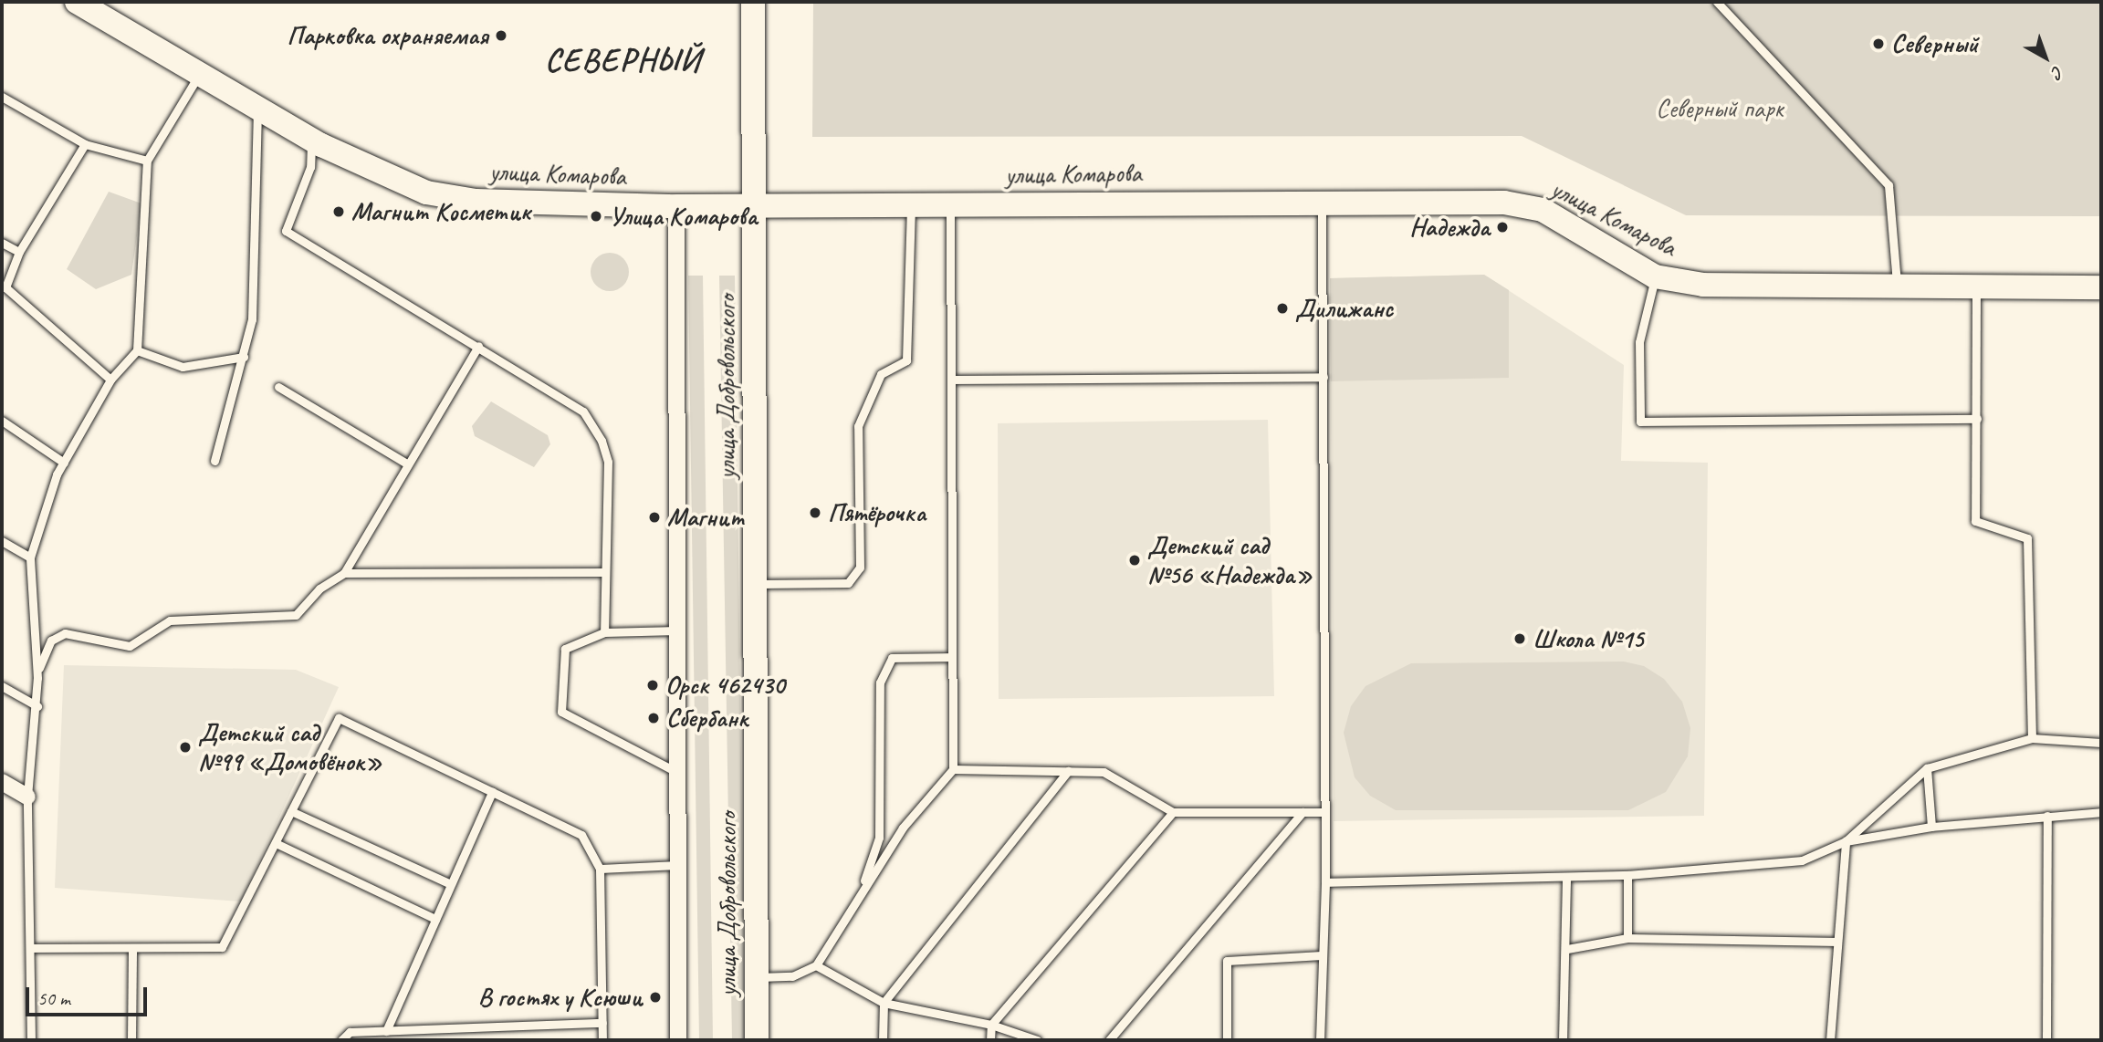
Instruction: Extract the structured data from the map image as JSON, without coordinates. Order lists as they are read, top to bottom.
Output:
{
  "streets": {
    "main road": ["улица Комарова", "улица Добровольского"]
  },
  "crossings": [
    ["улица Комарова", "улица Добровольского"]
  ],
  "districts": ["СЕВЕРНЫЙ"],
  "parks": ["Северный парк"],
  "places": [
    "Парковка охраняемая",
    "Северный",
    "Магнит Косметик",
    "Улица Комарова",
    "Надежда",
    "Дилижанс",
    "Пятёрочка",
    "Магнит",
    "Детский сад №56 «Надежда»",
    "Школа №15",
    "Орск 462430",
    "Сбербанк",
    "Детский сад №99 «Домовёнок»",
    "В гостях у Ксюши"
  ],
  "scale_bar": "50 m",
  "north": "bottom right"
}
